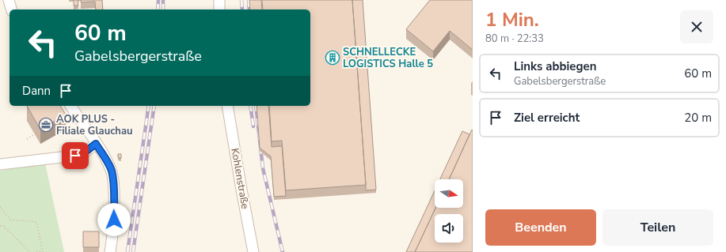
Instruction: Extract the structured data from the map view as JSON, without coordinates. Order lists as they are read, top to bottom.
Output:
{
  "streets": {
    "street": ["Kohlenstraße"]
  },
  "places": {
    "building": ["SCHNELLECKE LOGISTICS Halle 5"],
    "office": ["AOK PLUS - Filiale Glauchau"]
  },
  "north": "right",
  "page": {
    "heading": ["1 Min.", "80 m · 22:33"],
    "turn": ["60 m", "Gabelsbergerstraße"],
    "list": [
      {
        "name": "Links abbiegen",
        "note": "Gabelsbergerstraße",
        "value": "60 m"
      },
      {
        "name": "Ziel erreicht",
        "value": "20 m"
      }
    ],
    "then": "Dann",
    "buttons": ["Beenden", "Teilen"]
  }
}
